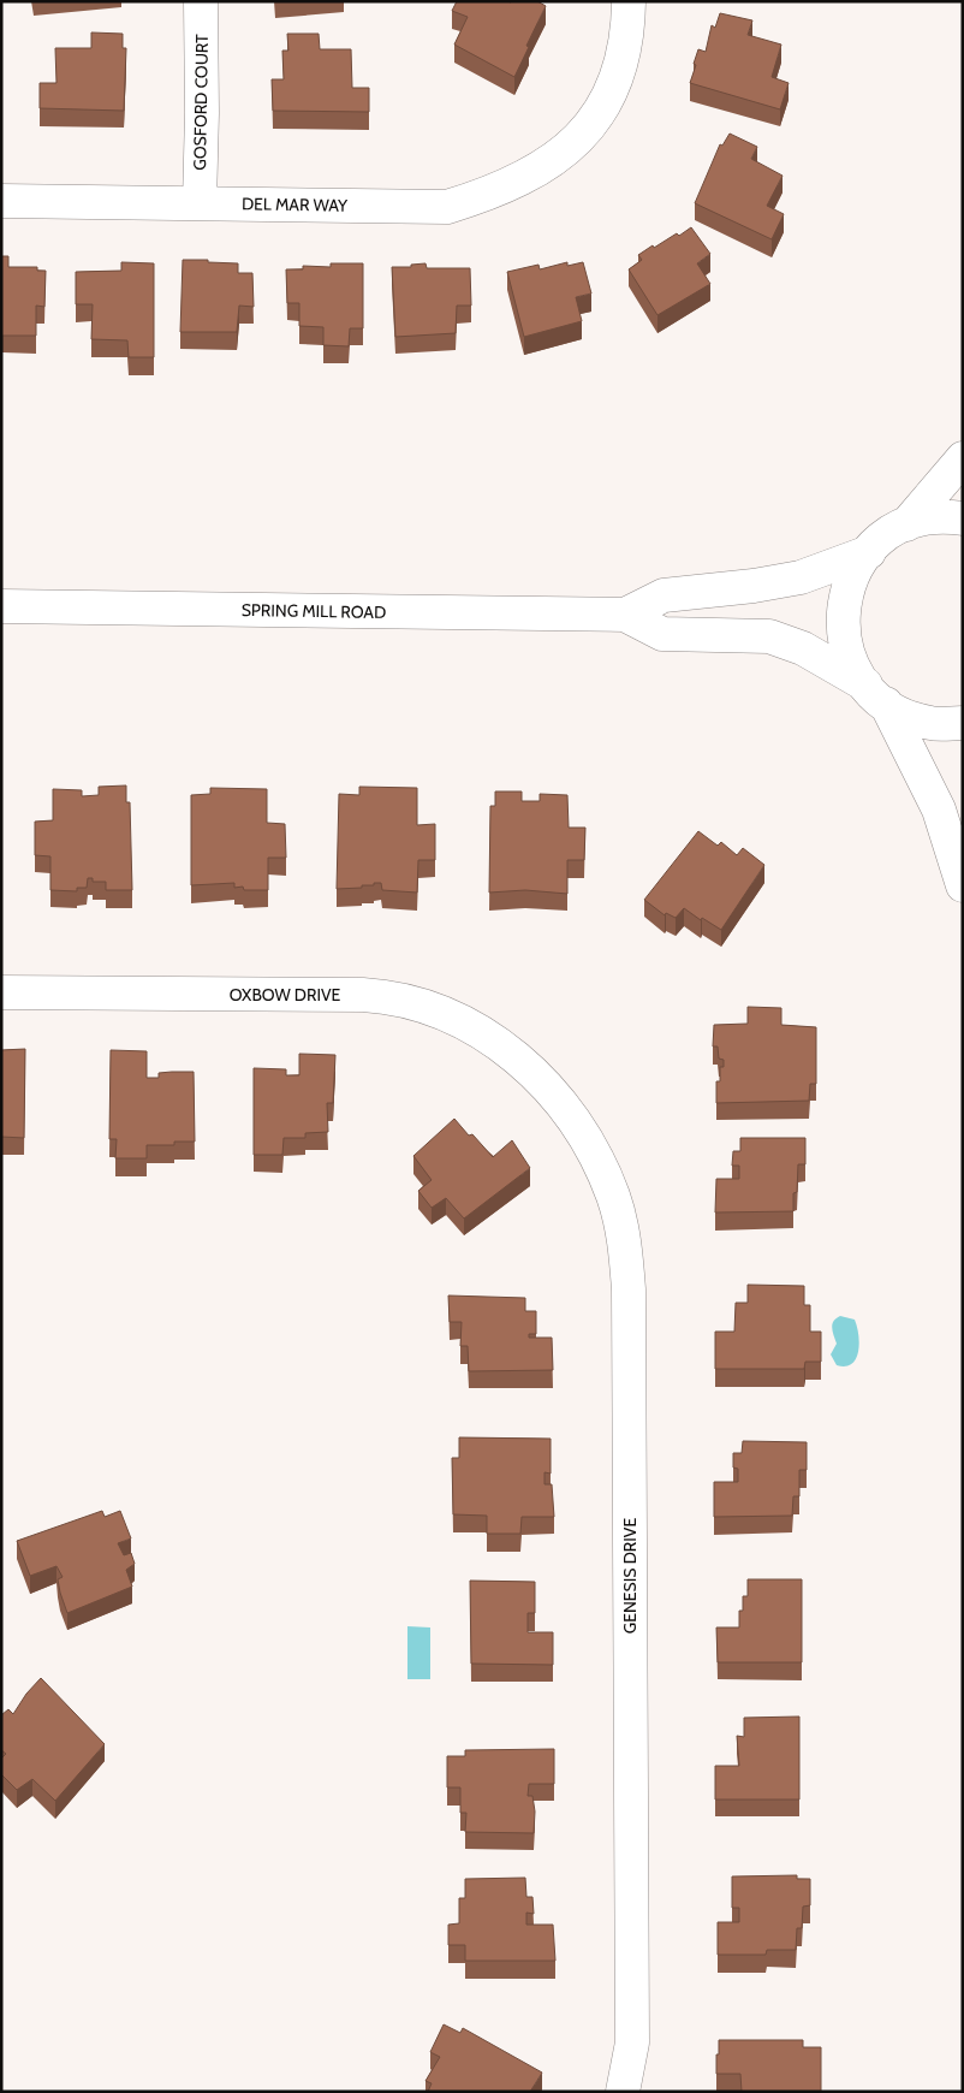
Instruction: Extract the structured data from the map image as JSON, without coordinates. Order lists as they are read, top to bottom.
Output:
{
  "streets": {
    "street": [
      "GOSFORD COURT",
      "DEL MAR WAY",
      "SPRING MILL ROAD",
      "OXBOW DRIVE",
      "GENESIS DRIVE"
    ]
  },
  "crossings": [
    ["GOSFORD COURT", "DEL MAR WAY"],
    ["OXBOW DRIVE", "GENESIS DRIVE"]
  ]
}
